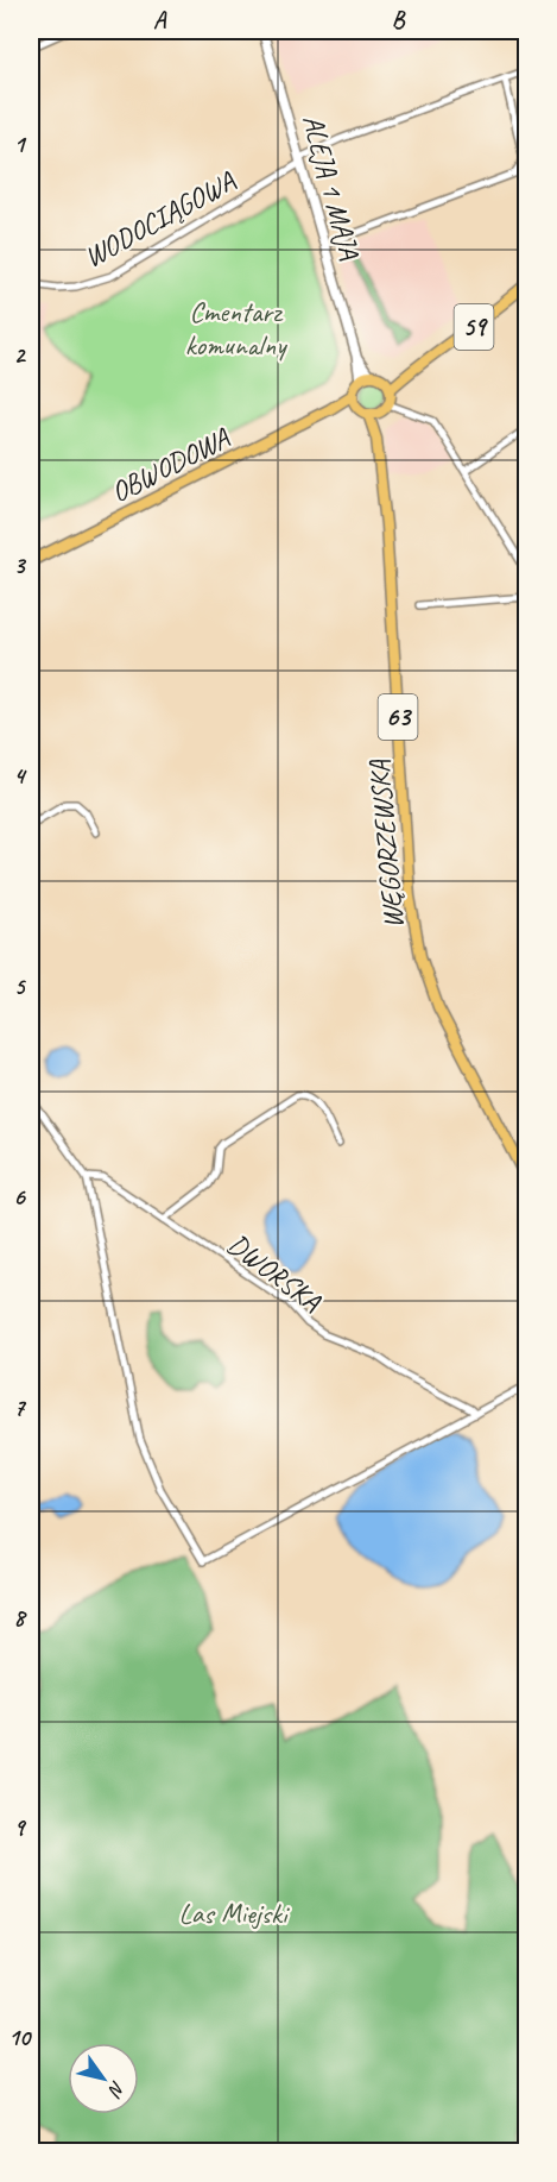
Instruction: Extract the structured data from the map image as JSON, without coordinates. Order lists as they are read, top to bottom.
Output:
{
  "streets": {
    "main road": [
      "59",
      "OBWODOWA",
      "63",
      "WĘGORZEWSKA"
    ],
    "street": ["ALEJA 1 MAJA", "WODOCIĄGOWA", "DWORSKA"]
  },
  "crossings": [
    ["ALEJA 1 MAJA", "WODOCIĄGOWA"],
    ["ALEJA 1 MAJA", "59"],
    ["ALEJA 1 MAJA", "OBWODOWA"],
    ["ALEJA 1 MAJA", "WĘGORZEWSKA"],
    ["59", "OBWODOWA"],
    ["59", "WĘGORZEWSKA"],
    ["OBWODOWA", "WĘGORZEWSKA"]
  ],
  "parks": ["Cmentarz komunalny", "Las Miejski"],
  "north": "bottom right",
  "grid": {
    "columns": ["A", "B"],
    "rows": [
      "1",
      "2",
      "3",
      "4",
      "5",
      "6",
      "7",
      "8",
      "9",
      "10"
    ]
  }
}
